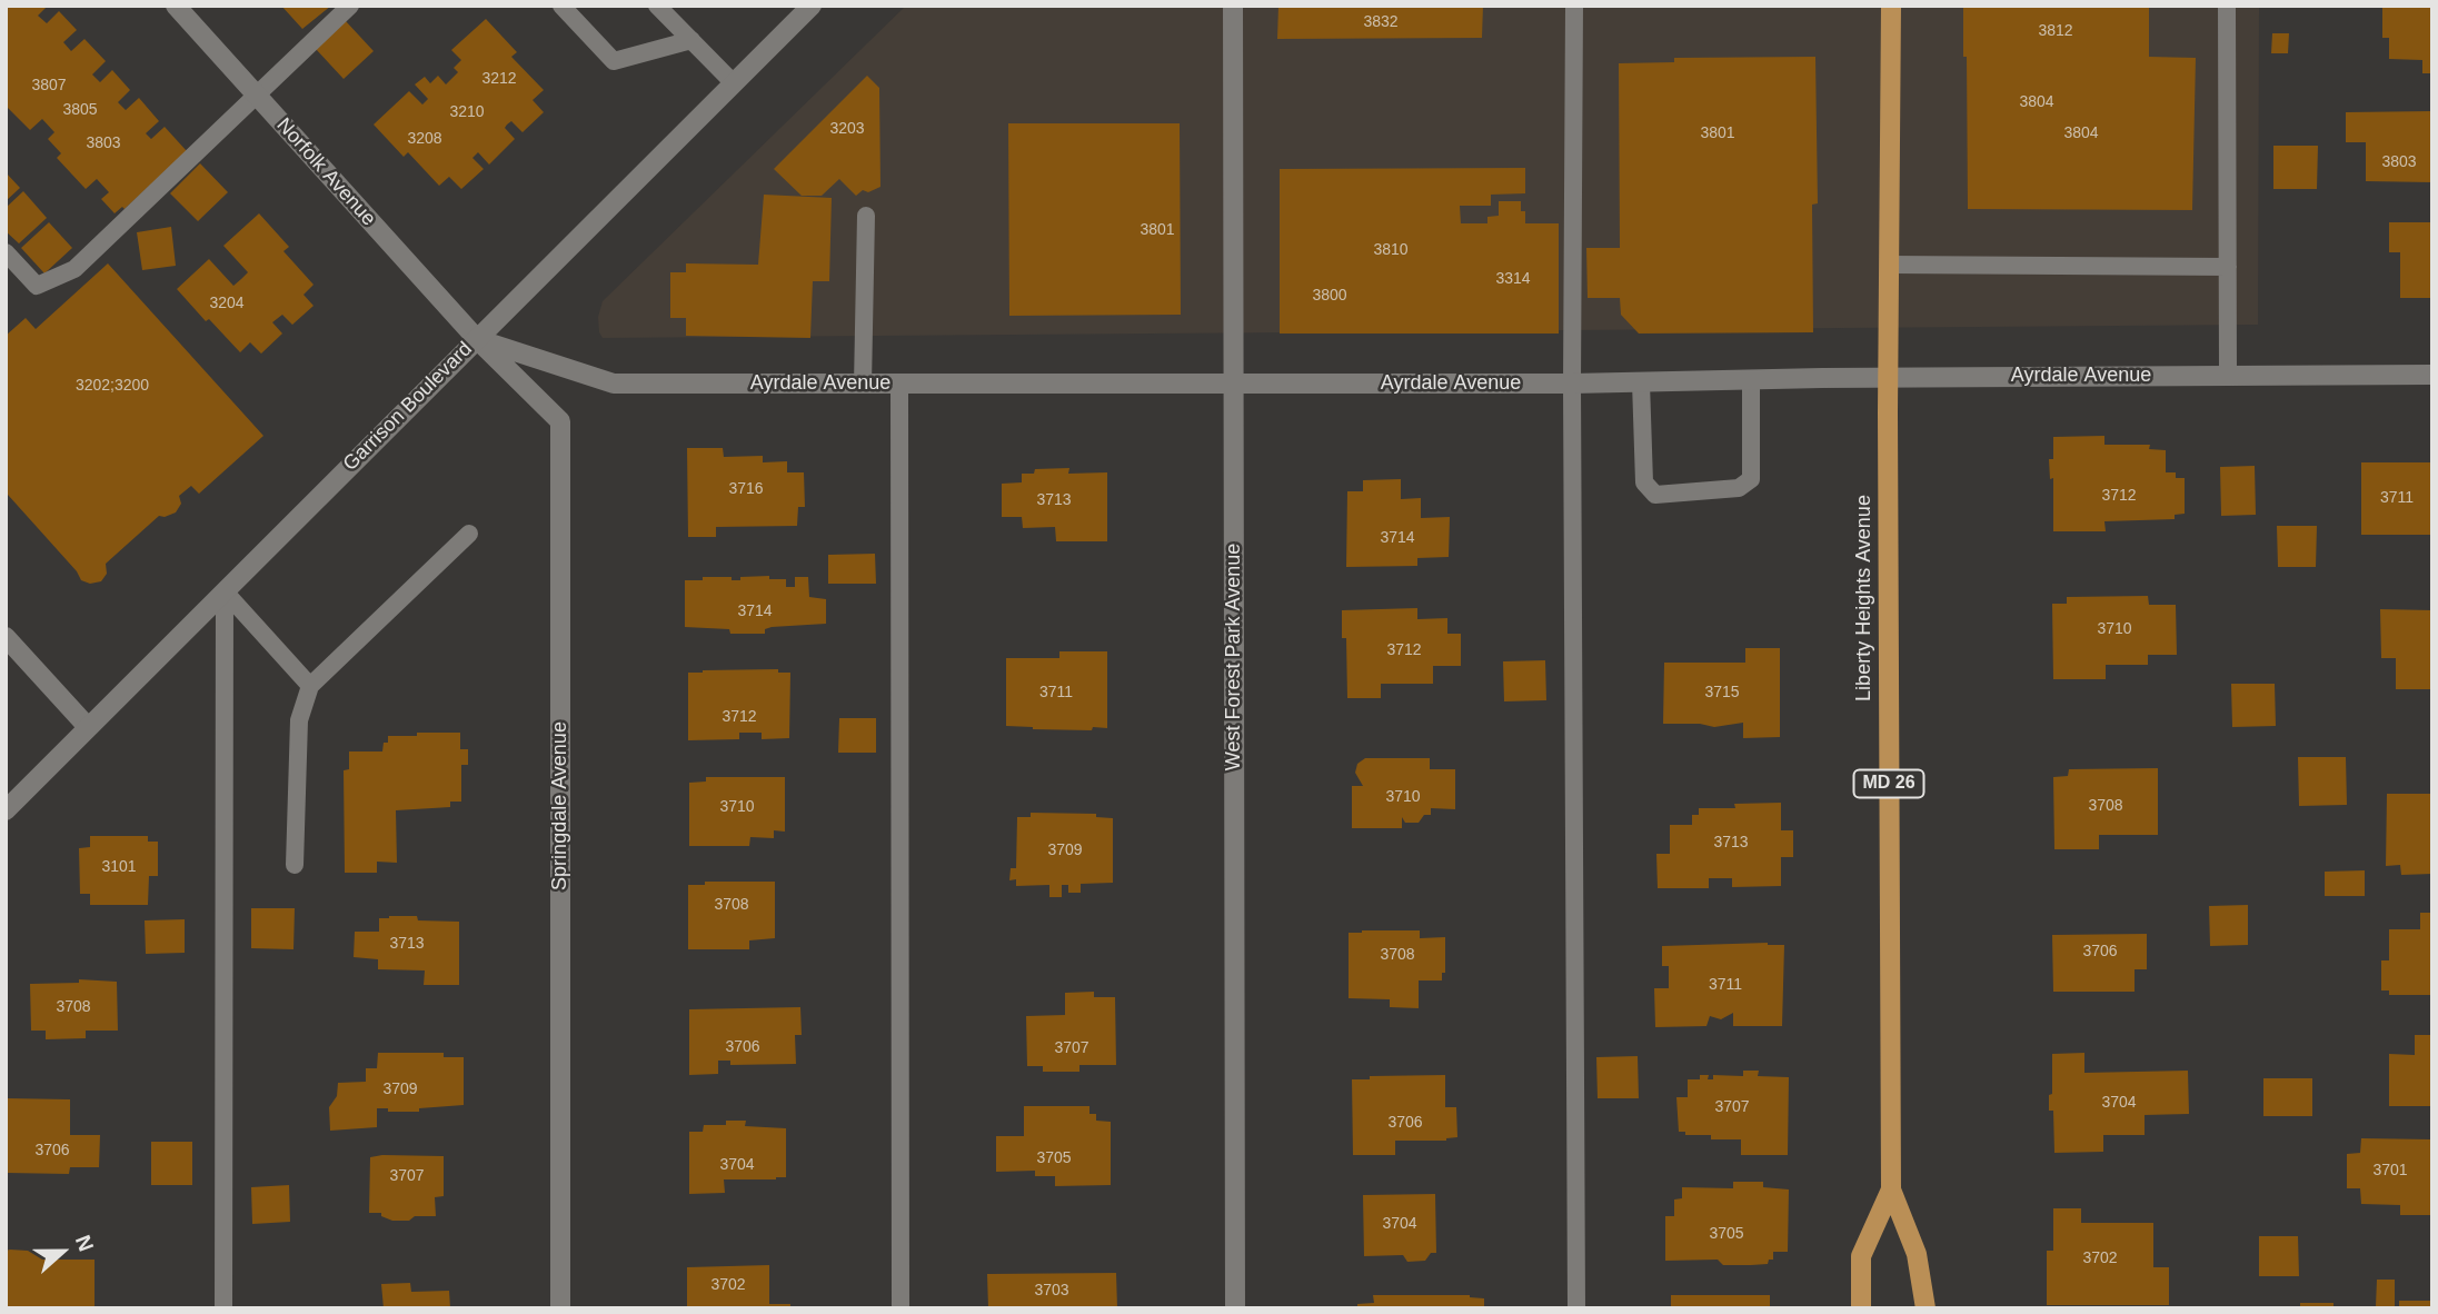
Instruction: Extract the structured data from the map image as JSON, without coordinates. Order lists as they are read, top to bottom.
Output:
{
  "streets": {
    "main road": ["Liberty Heights Avenue", "MD 26"],
    "street": [
      "Norfolk Avenue",
      "Ayrdale Avenue",
      "Garrison Boulevard",
      "West Forest Park Avenue",
      "Springdale Avenue"
    ]
  },
  "crossings": [
    ["Norfolk Avenue", "Ayrdale Avenue"],
    ["Norfolk Avenue", "Garrison Boulevard"],
    ["Norfolk Avenue", "Springdale Avenue"],
    ["Ayrdale Avenue", "Garrison Boulevard"],
    ["Ayrdale Avenue", "Liberty Heights Avenue"],
    ["Ayrdale Avenue", "West Forest Park Avenue"],
    ["Ayrdale Avenue", "Springdale Avenue"],
    ["Garrison Boulevard", "Springdale Avenue"]
  ],
  "house_numbers": [
    "3832",
    "3812",
    "3212",
    "3807",
    "3804",
    "3805",
    "3210",
    "3203",
    "3801",
    "3804",
    "3208",
    "3803",
    "3803",
    "3801",
    "3810",
    "3314",
    "3800",
    "3204",
    "3202;3200",
    "3716",
    "3712",
    "3711",
    "3713",
    "3714",
    "3714",
    "3710",
    "3712",
    "3711",
    "3715",
    "3712",
    "3710",
    "3708",
    "3710",
    "3713",
    "3709",
    "3101",
    "3708",
    "3713",
    "3706",
    "3708",
    "3711",
    "3708",
    "3706",
    "3707",
    "3709",
    "3704",
    "3707",
    "3706",
    "3706",
    "3705",
    "3704",
    "3701",
    "3707",
    "3704",
    "3705",
    "3702",
    "3702",
    "3703"
  ],
  "north": "right"
}
